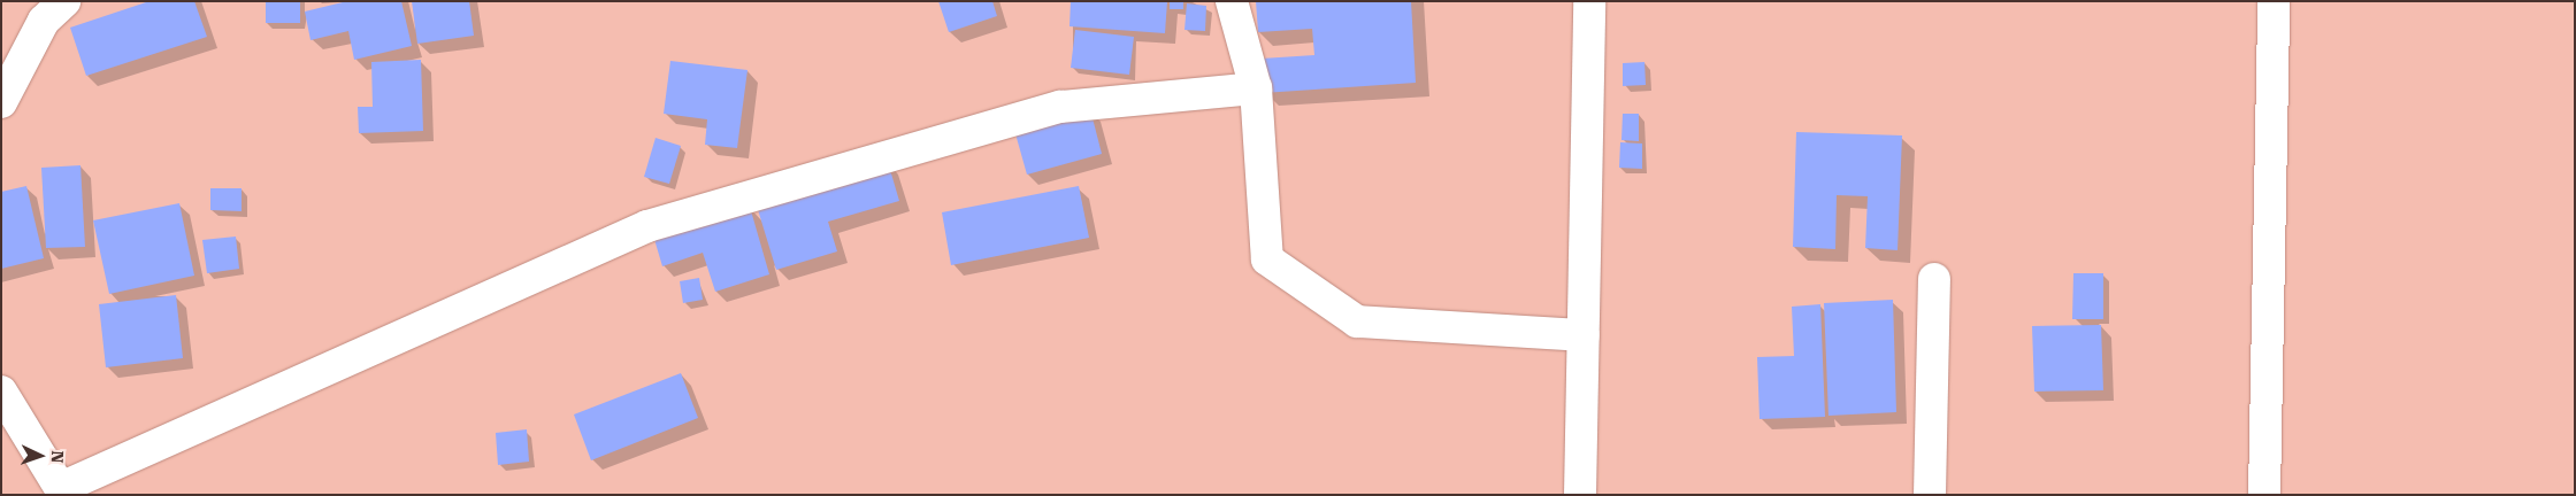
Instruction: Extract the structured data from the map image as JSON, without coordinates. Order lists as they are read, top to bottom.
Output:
{
  "north": "right"
}
